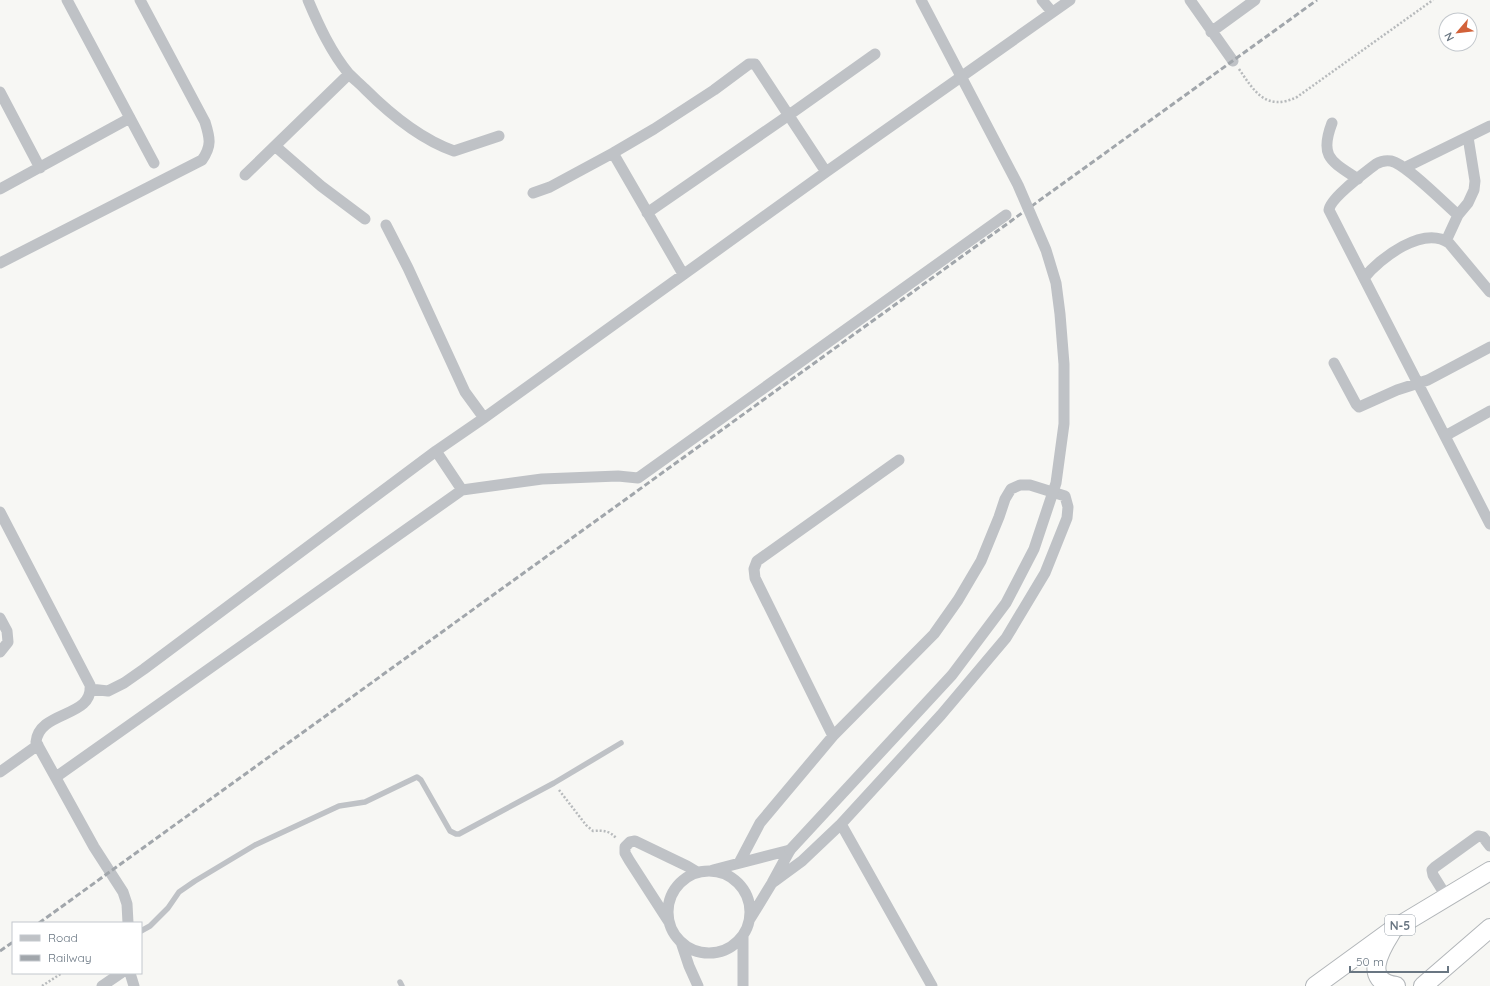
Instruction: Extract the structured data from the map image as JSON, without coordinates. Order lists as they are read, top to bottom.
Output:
{
  "streets": {
    "highway": ["N-5"]
  },
  "legend": ["Road", "Railway"],
  "scale_bar": "50 m",
  "north": "bottom left"
}
